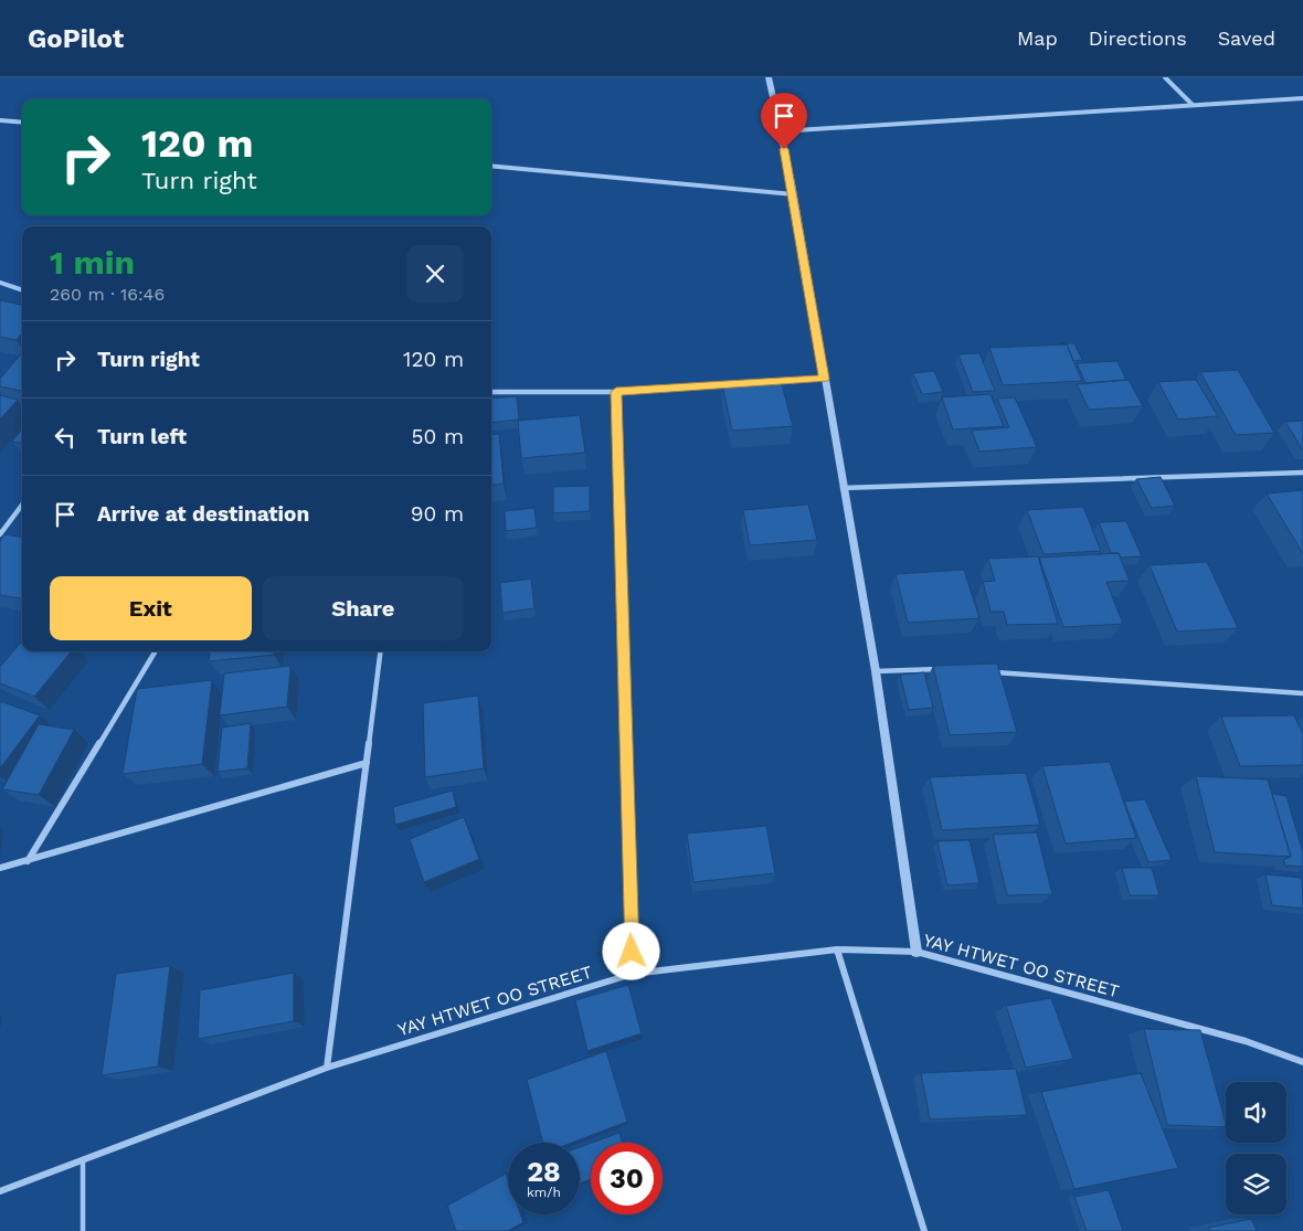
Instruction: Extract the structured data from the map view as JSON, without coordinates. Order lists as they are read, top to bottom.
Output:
{
  "streets": {
    "street": ["YAY HTWET OO STREET"]
  },
  "page": {
    "header": "GoPilot",
    "nav": ["Map", "Directions", "Saved"],
    "turn": ["120 m", "Turn right"],
    "heading": ["1 min", "260 m · 16:46"],
    "list": [
      {
        "name": "Turn right",
        "value": "120 m"
      },
      {
        "name": "Turn left",
        "value": "50 m"
      },
      {
        "name": "Arrive at destination",
        "value": "90 m"
      }
    ],
    "buttons": ["Exit", "Share"],
    "speed": "28 km/h",
    "limit": "30"
  }
}
